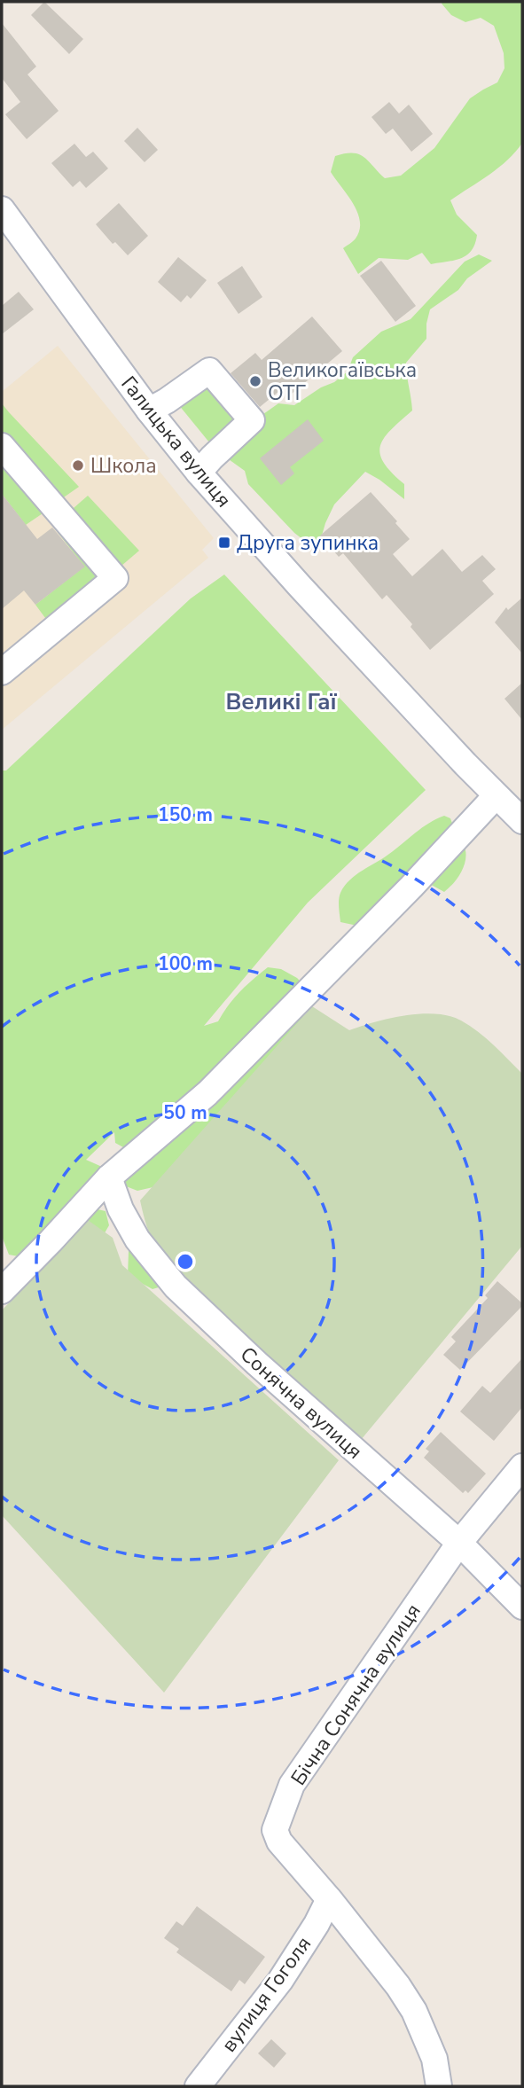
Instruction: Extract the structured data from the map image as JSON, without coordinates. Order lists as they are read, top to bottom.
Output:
{
  "streets": {
    "street": [
      "Галицька вулиця",
      "Сонячна вулиця",
      "Бічна Сонячна вулиця",
      "вулиця Гоголя"
    ]
  },
  "crossings": [
    ["Сонячна вулиця", "Бічна Сонячна вулиця"],
    ["Бічна Сонячна вулиця", "вулиця Гоголя"]
  ],
  "districts": ["Великі Гаї"],
  "places": {
    "other": ["Великогаївська ОТГ", "Школа"],
    "transit": ["Друга зупинка"]
  },
  "rings": ["150 m", "100 m", "50 m"]
}
